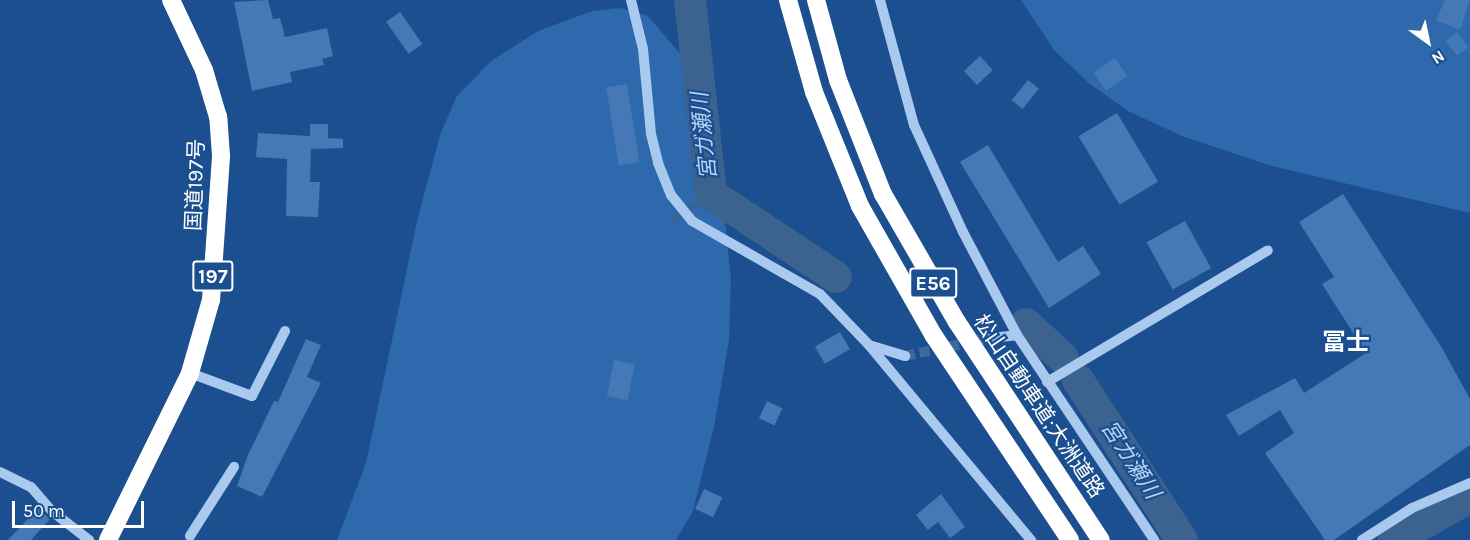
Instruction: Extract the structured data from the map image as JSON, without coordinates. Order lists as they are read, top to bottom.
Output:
{
  "streets": {
    "highway": [
      "国道197号",
      "197",
      "E56",
      "松山自動車道;大洲道路"
    ]
  },
  "districts": ["冨士"],
  "water": ["宮ガ瀬川"],
  "scale_bar": "50 m",
  "north": "bottom right"
}
